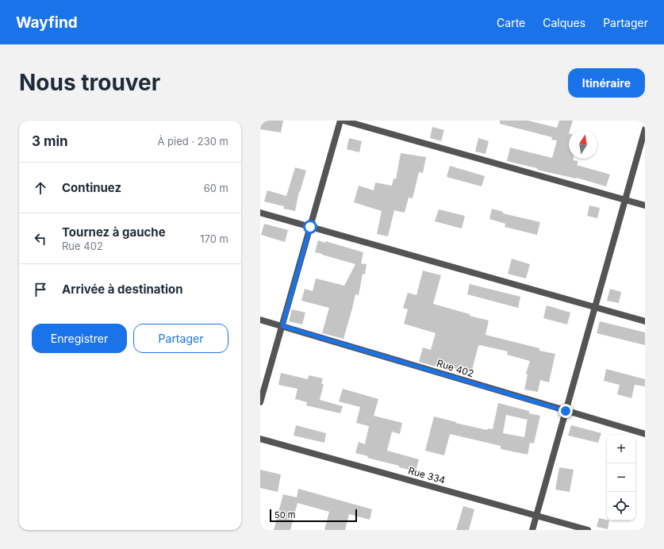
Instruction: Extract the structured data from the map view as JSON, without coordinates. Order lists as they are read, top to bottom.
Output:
{
  "streets": {
    "street": ["Rue 402", "Rue 334"]
  },
  "scale_bar": "50 m",
  "north": "top",
  "page": {
    "header": "Wayfind",
    "nav": ["Carte", "Calques", "Partager"],
    "buttons": [
      "Itinéraire",
      ["Enregistrer", "Partager"]
    ],
    "title": "Nous trouver",
    "heading": ["3 min", "À pied · 230 m"],
    "list": [
      ["Continuez", "60 m"],
      ["Tournez à gauche", "Rue 402", "170 m"],
      "Arrivée à destination"
    ],
    "map_buttons": ["+", "−"],
    "scale": "50 m"
  }
}
